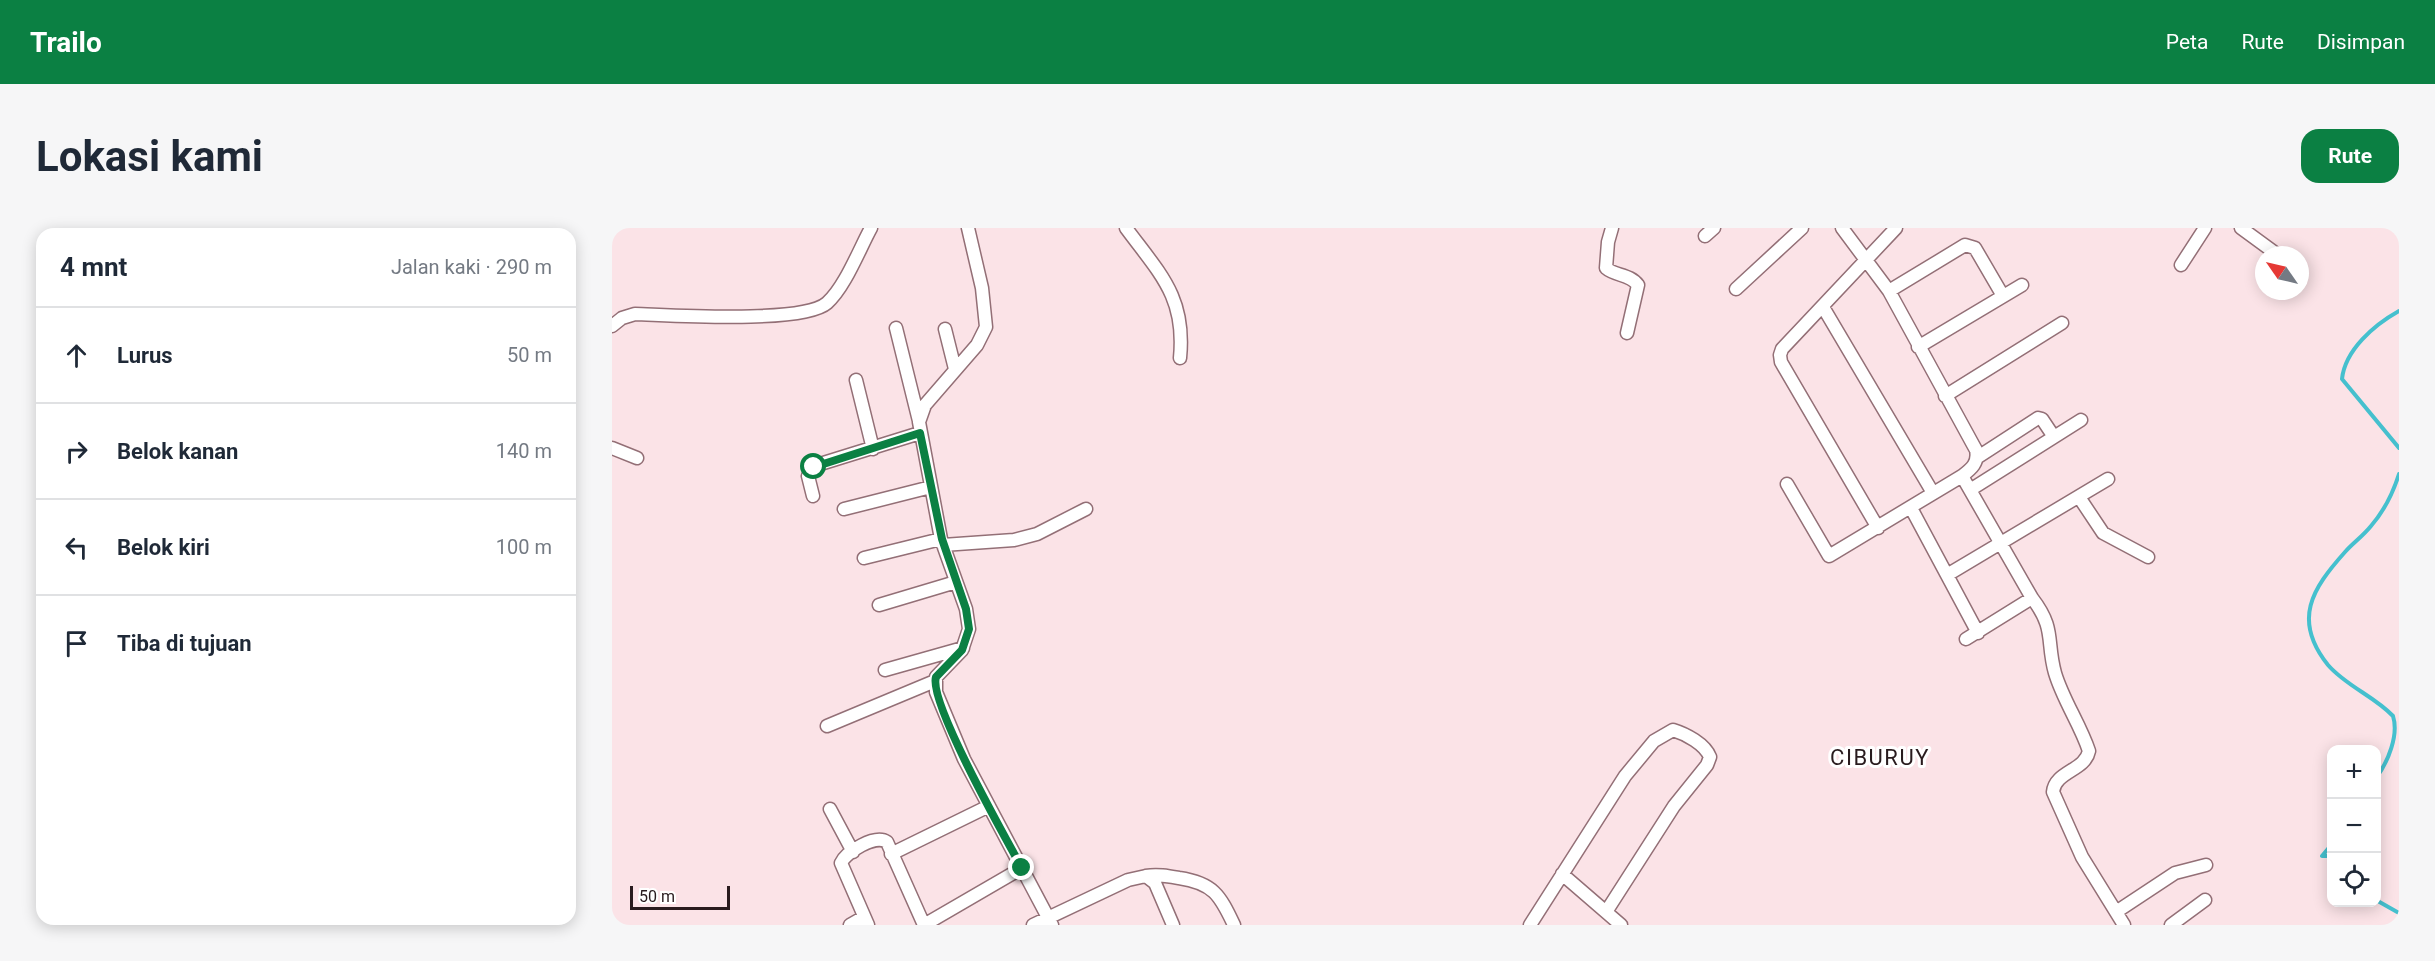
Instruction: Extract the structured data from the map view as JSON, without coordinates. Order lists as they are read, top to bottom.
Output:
{
  "districts": ["CIBURUY"],
  "scale_bar": "50 m",
  "north": "top left",
  "page": {
    "header": "Trailo",
    "nav": ["Peta", "Rute", "Disimpan"],
    "buttons": "Rute",
    "title": "Lokasi kami",
    "heading": ["4 mnt", "Jalan kaki · 290 m"],
    "list": [
      ["Lurus", "50 m"],
      ["Belok kanan", "140 m"],
      ["Belok kiri", "100 m"],
      "Tiba di tujuan"
    ],
    "map_buttons": ["+", "−"],
    "scale": "50 m"
  }
}
